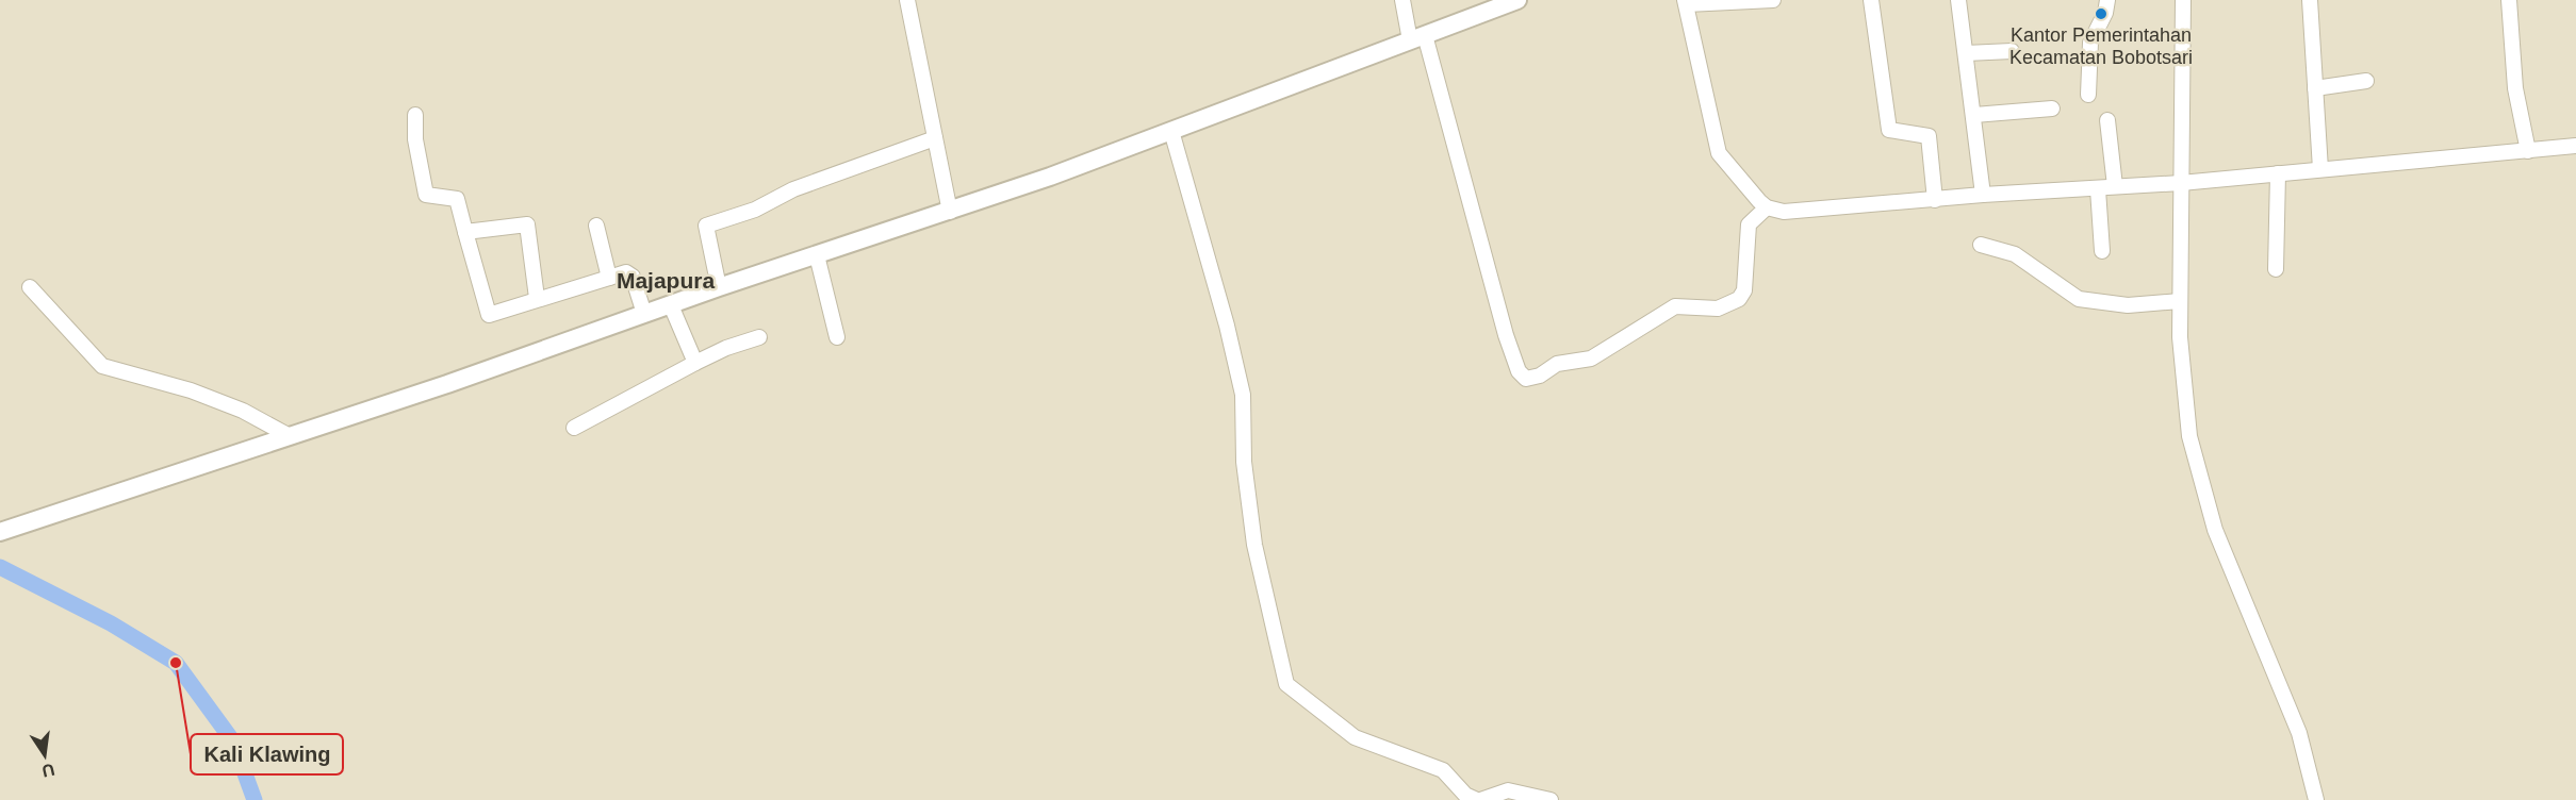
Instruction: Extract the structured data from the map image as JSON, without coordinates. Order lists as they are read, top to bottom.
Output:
{
  "districts": ["Majapura"],
  "places": ["Kantor Pemerintahan Kecamatan Bobotsari", "Kali Klawing"],
  "north": "bottom"
}
